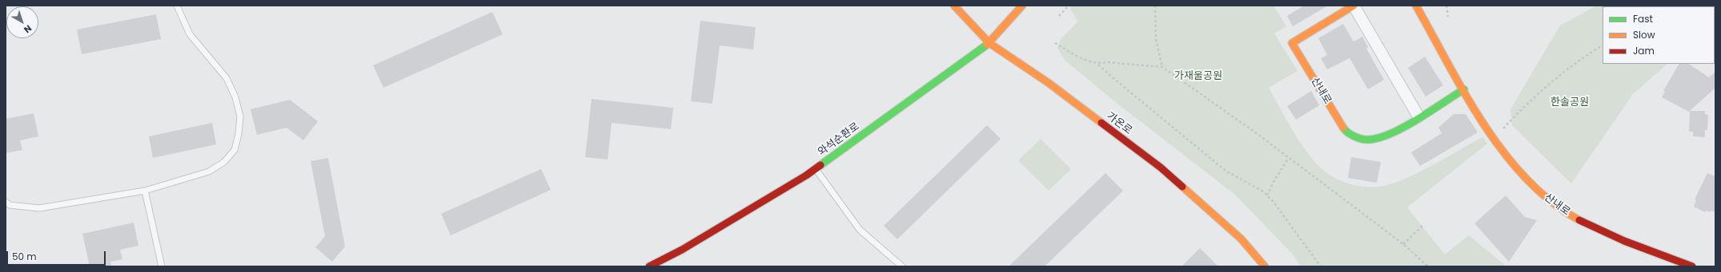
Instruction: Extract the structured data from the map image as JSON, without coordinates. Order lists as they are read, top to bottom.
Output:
{
  "streets": {
    "street": ["산내로", "가온로", "와석순환로"]
  },
  "crossings": [
    ["가온로", "와석순환로"]
  ],
  "parks": ["가재울공원", "한솔공원"],
  "legend": ["Fast", "Slow", "Jam"],
  "scale_bar": "50 m",
  "north": "bottom right"
}
